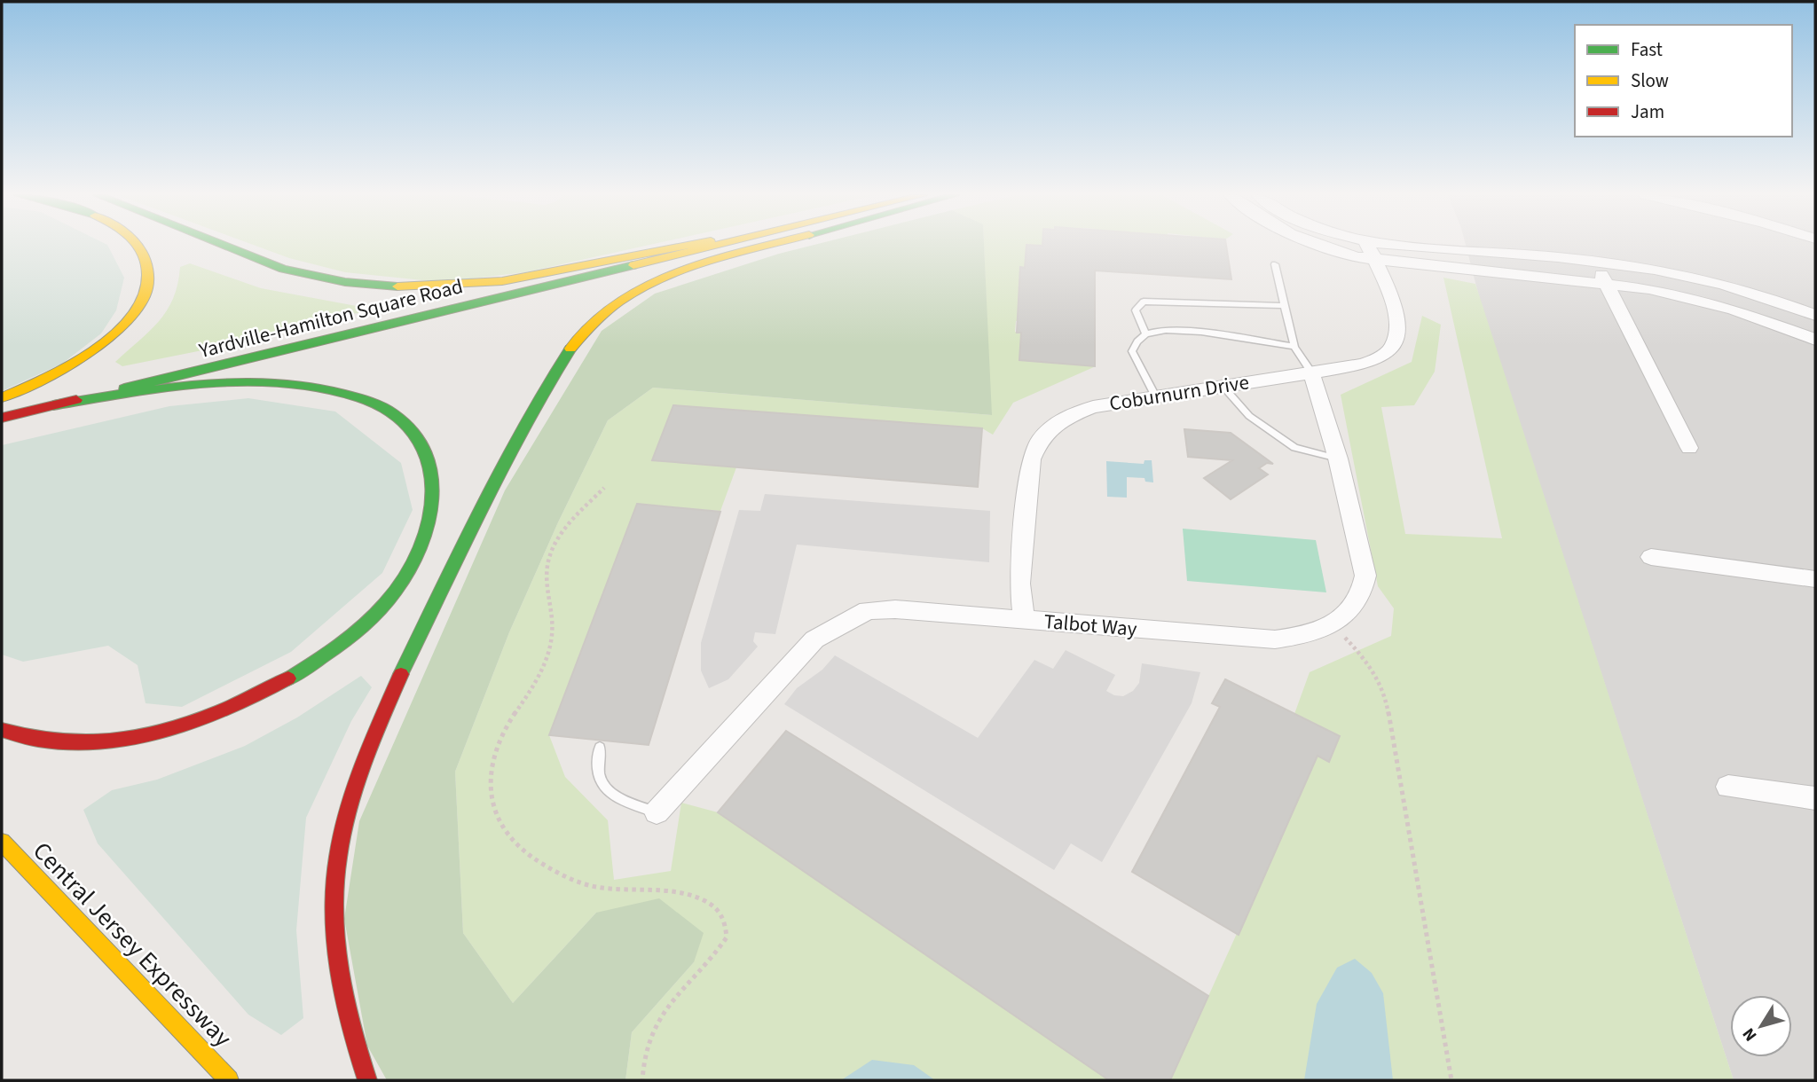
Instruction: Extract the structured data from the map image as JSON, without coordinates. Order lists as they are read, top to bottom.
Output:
{
  "streets": {
    "main road": ["Yardville-Hamilton Square Road", "Central Jersey Expressway"],
    "street": ["Coburnurn Drive", "Talbot Way"]
  },
  "crossings": [
    ["Coburnurn Drive", "Talbot Way"]
  ],
  "legend": ["Fast", "Slow", "Jam"],
  "north": "bottom left"
}
